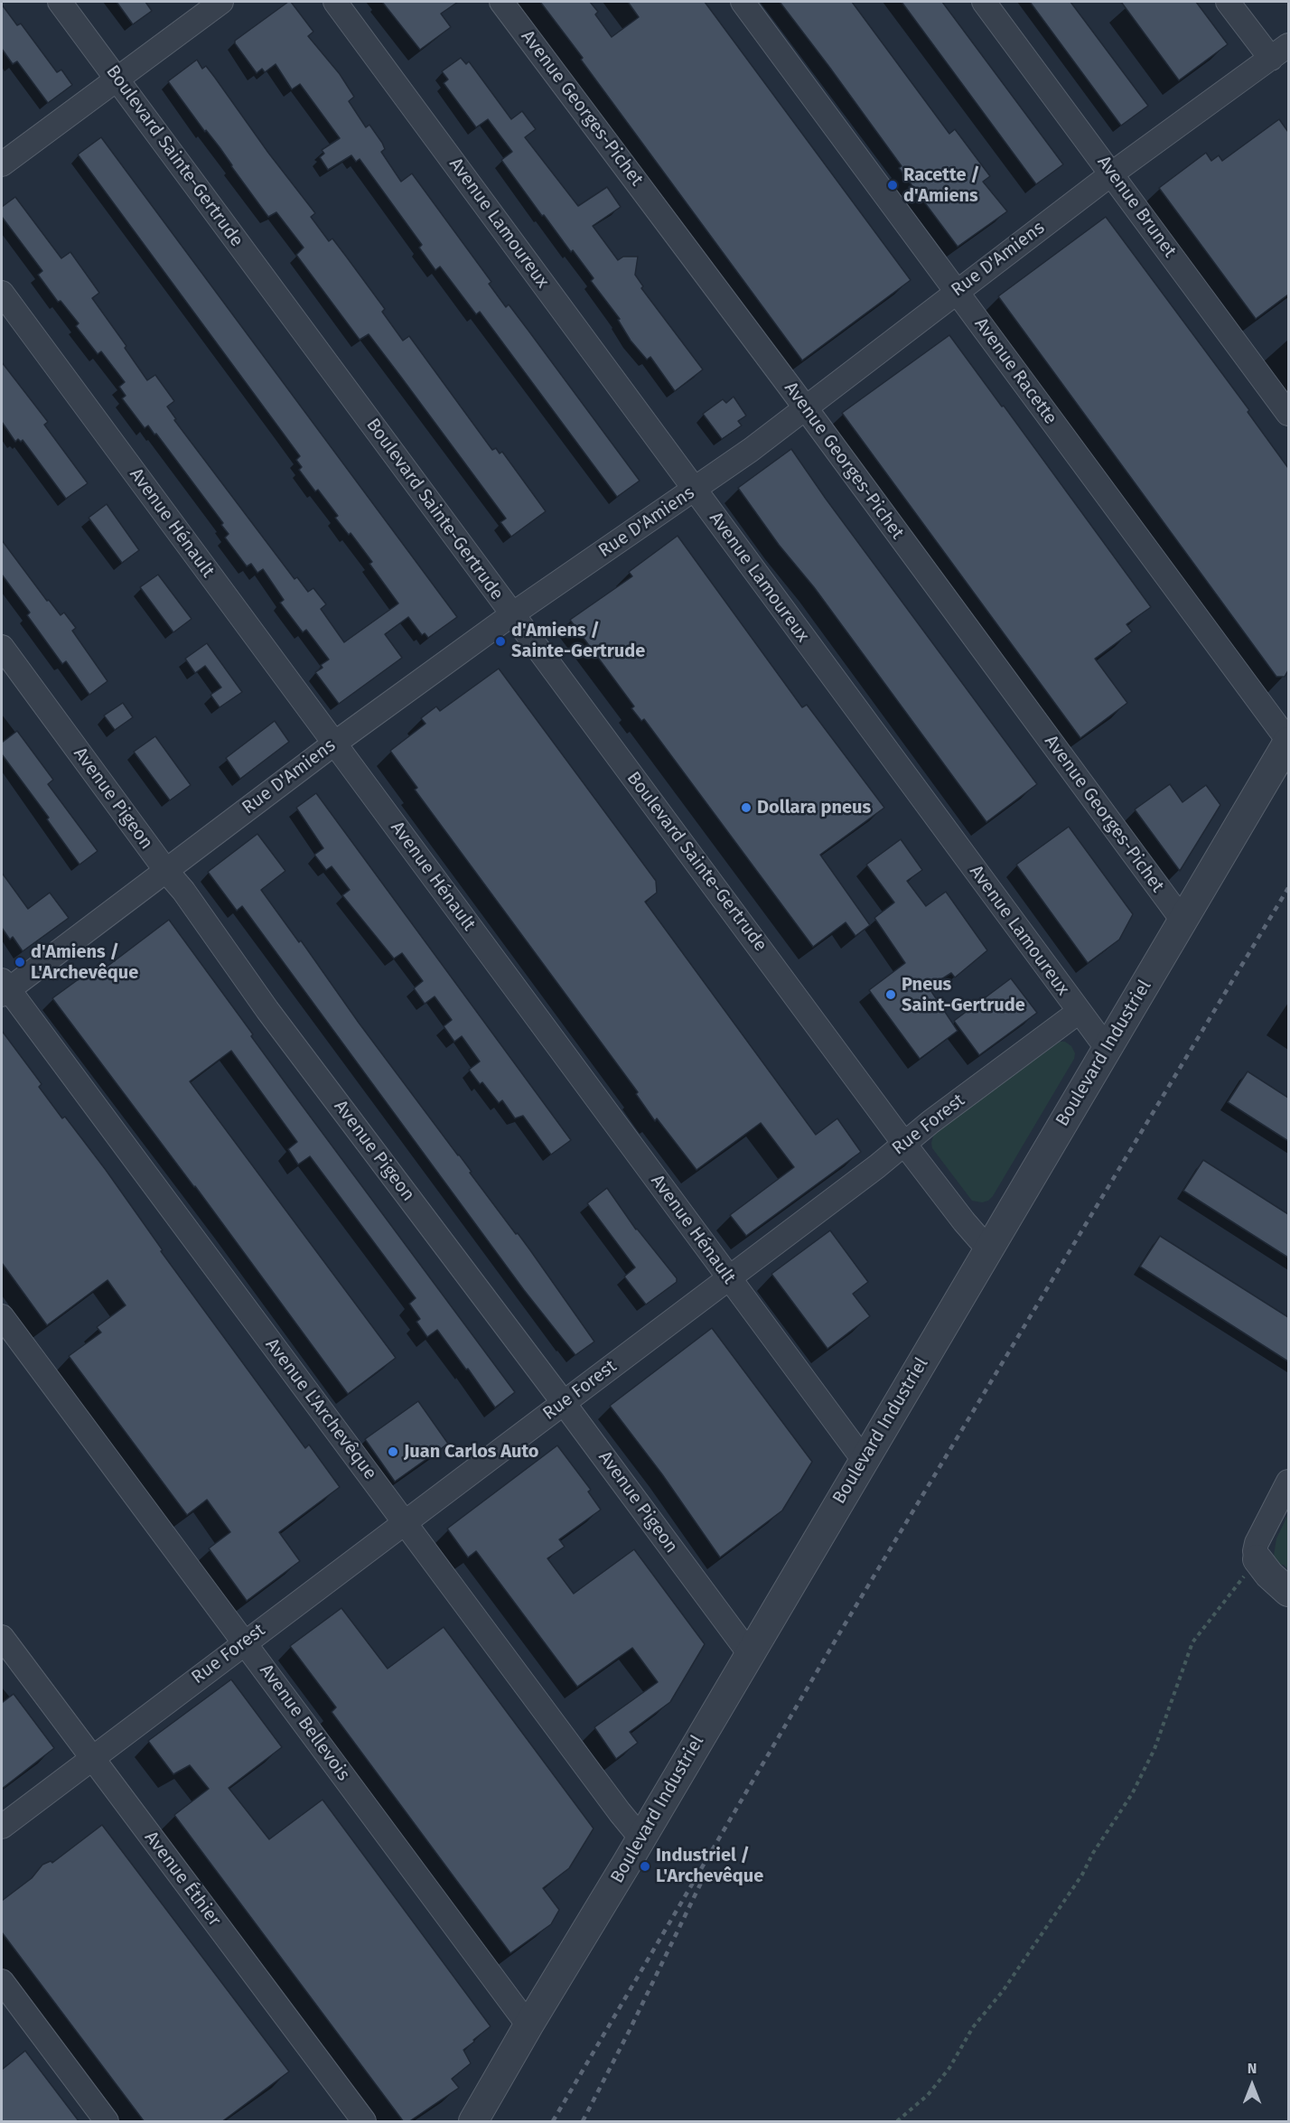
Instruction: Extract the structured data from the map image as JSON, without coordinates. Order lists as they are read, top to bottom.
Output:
{
  "streets": {
    "street": [
      "Avenue Georges-Pichet",
      "Boulevard Sainte-Gertrude",
      "Avenue Brunet",
      "Avenue Lamoureux",
      "Rue D'Amiens",
      "Avenue Racette",
      "Avenue Hénault",
      "Avenue Pigeon",
      "Boulevard Industriel",
      "Rue Forest",
      "Avenue L'Archevêque",
      "Avenue Bellevois",
      "Avenue Éthier"
    ]
  },
  "crossings": [
    ["Avenue Georges-Pichet", "Rue D'Amiens"],
    ["Avenue Georges-Pichet", "Boulevard Industriel"],
    ["Boulevard Sainte-Gertrude", "Rue D'Amiens"],
    ["Boulevard Sainte-Gertrude", "Boulevard Industriel"],
    ["Boulevard Sainte-Gertrude", "Rue Forest"],
    ["Avenue Brunet", "Rue D'Amiens"],
    ["Avenue Lamoureux", "Rue D'Amiens"],
    ["Avenue Lamoureux", "Boulevard Industriel"],
    ["Avenue Lamoureux", "Rue Forest"],
    ["Rue D'Amiens", "Avenue Racette"],
    ["Rue D'Amiens", "Avenue Hénault"],
    ["Rue D'Amiens", "Avenue Pigeon"],
    ["Rue D'Amiens", "Avenue L'Archevêque"],
    ["Avenue Racette", "Boulevard Industriel"],
    ["Avenue Hénault", "Boulevard Industriel"],
    ["Avenue Hénault", "Rue Forest"],
    ["Avenue Pigeon", "Boulevard Industriel"],
    ["Avenue Pigeon", "Rue Forest"],
    ["Boulevard Industriel", "Avenue L'Archevêque"],
    ["Boulevard Industriel", "Avenue Bellevois"],
    ["Rue Forest", "Avenue L'Archevêque"],
    ["Rue Forest", "Avenue Bellevois"],
    ["Rue Forest", "Avenue Éthier"]
  ],
  "places": [
    "Racette / d'Amiens",
    "d'Amiens / Sainte-Gertrude",
    "Dollara pneus",
    "d'Amiens / L'Archevêque",
    "Pneus Saint-Gertrude",
    "Juan Carlos Auto",
    "Industriel / L'Archevêque"
  ],
  "north": "top"
}
